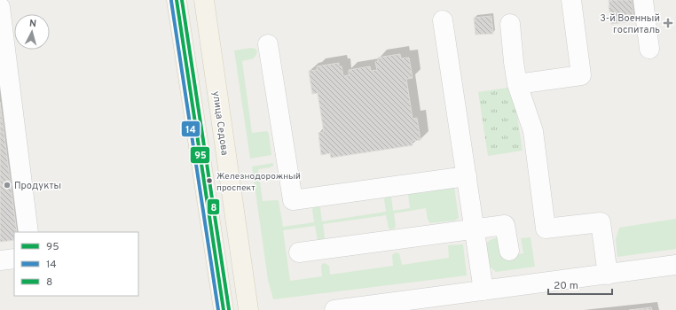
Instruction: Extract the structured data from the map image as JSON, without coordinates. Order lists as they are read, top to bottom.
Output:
{
  "streets": {
    "main road": ["улица Седова"]
  },
  "places": {
    "health": ["3-й Военный госпиталь"],
    "other": ["Железнодорожный проспект", "Продукты"]
  },
  "lines": ["transit line 95", "transit line 8", "transit line 14"],
  "legend": ["95", "14", "8"],
  "scale_bar": "20 m",
  "north": "top"
}
